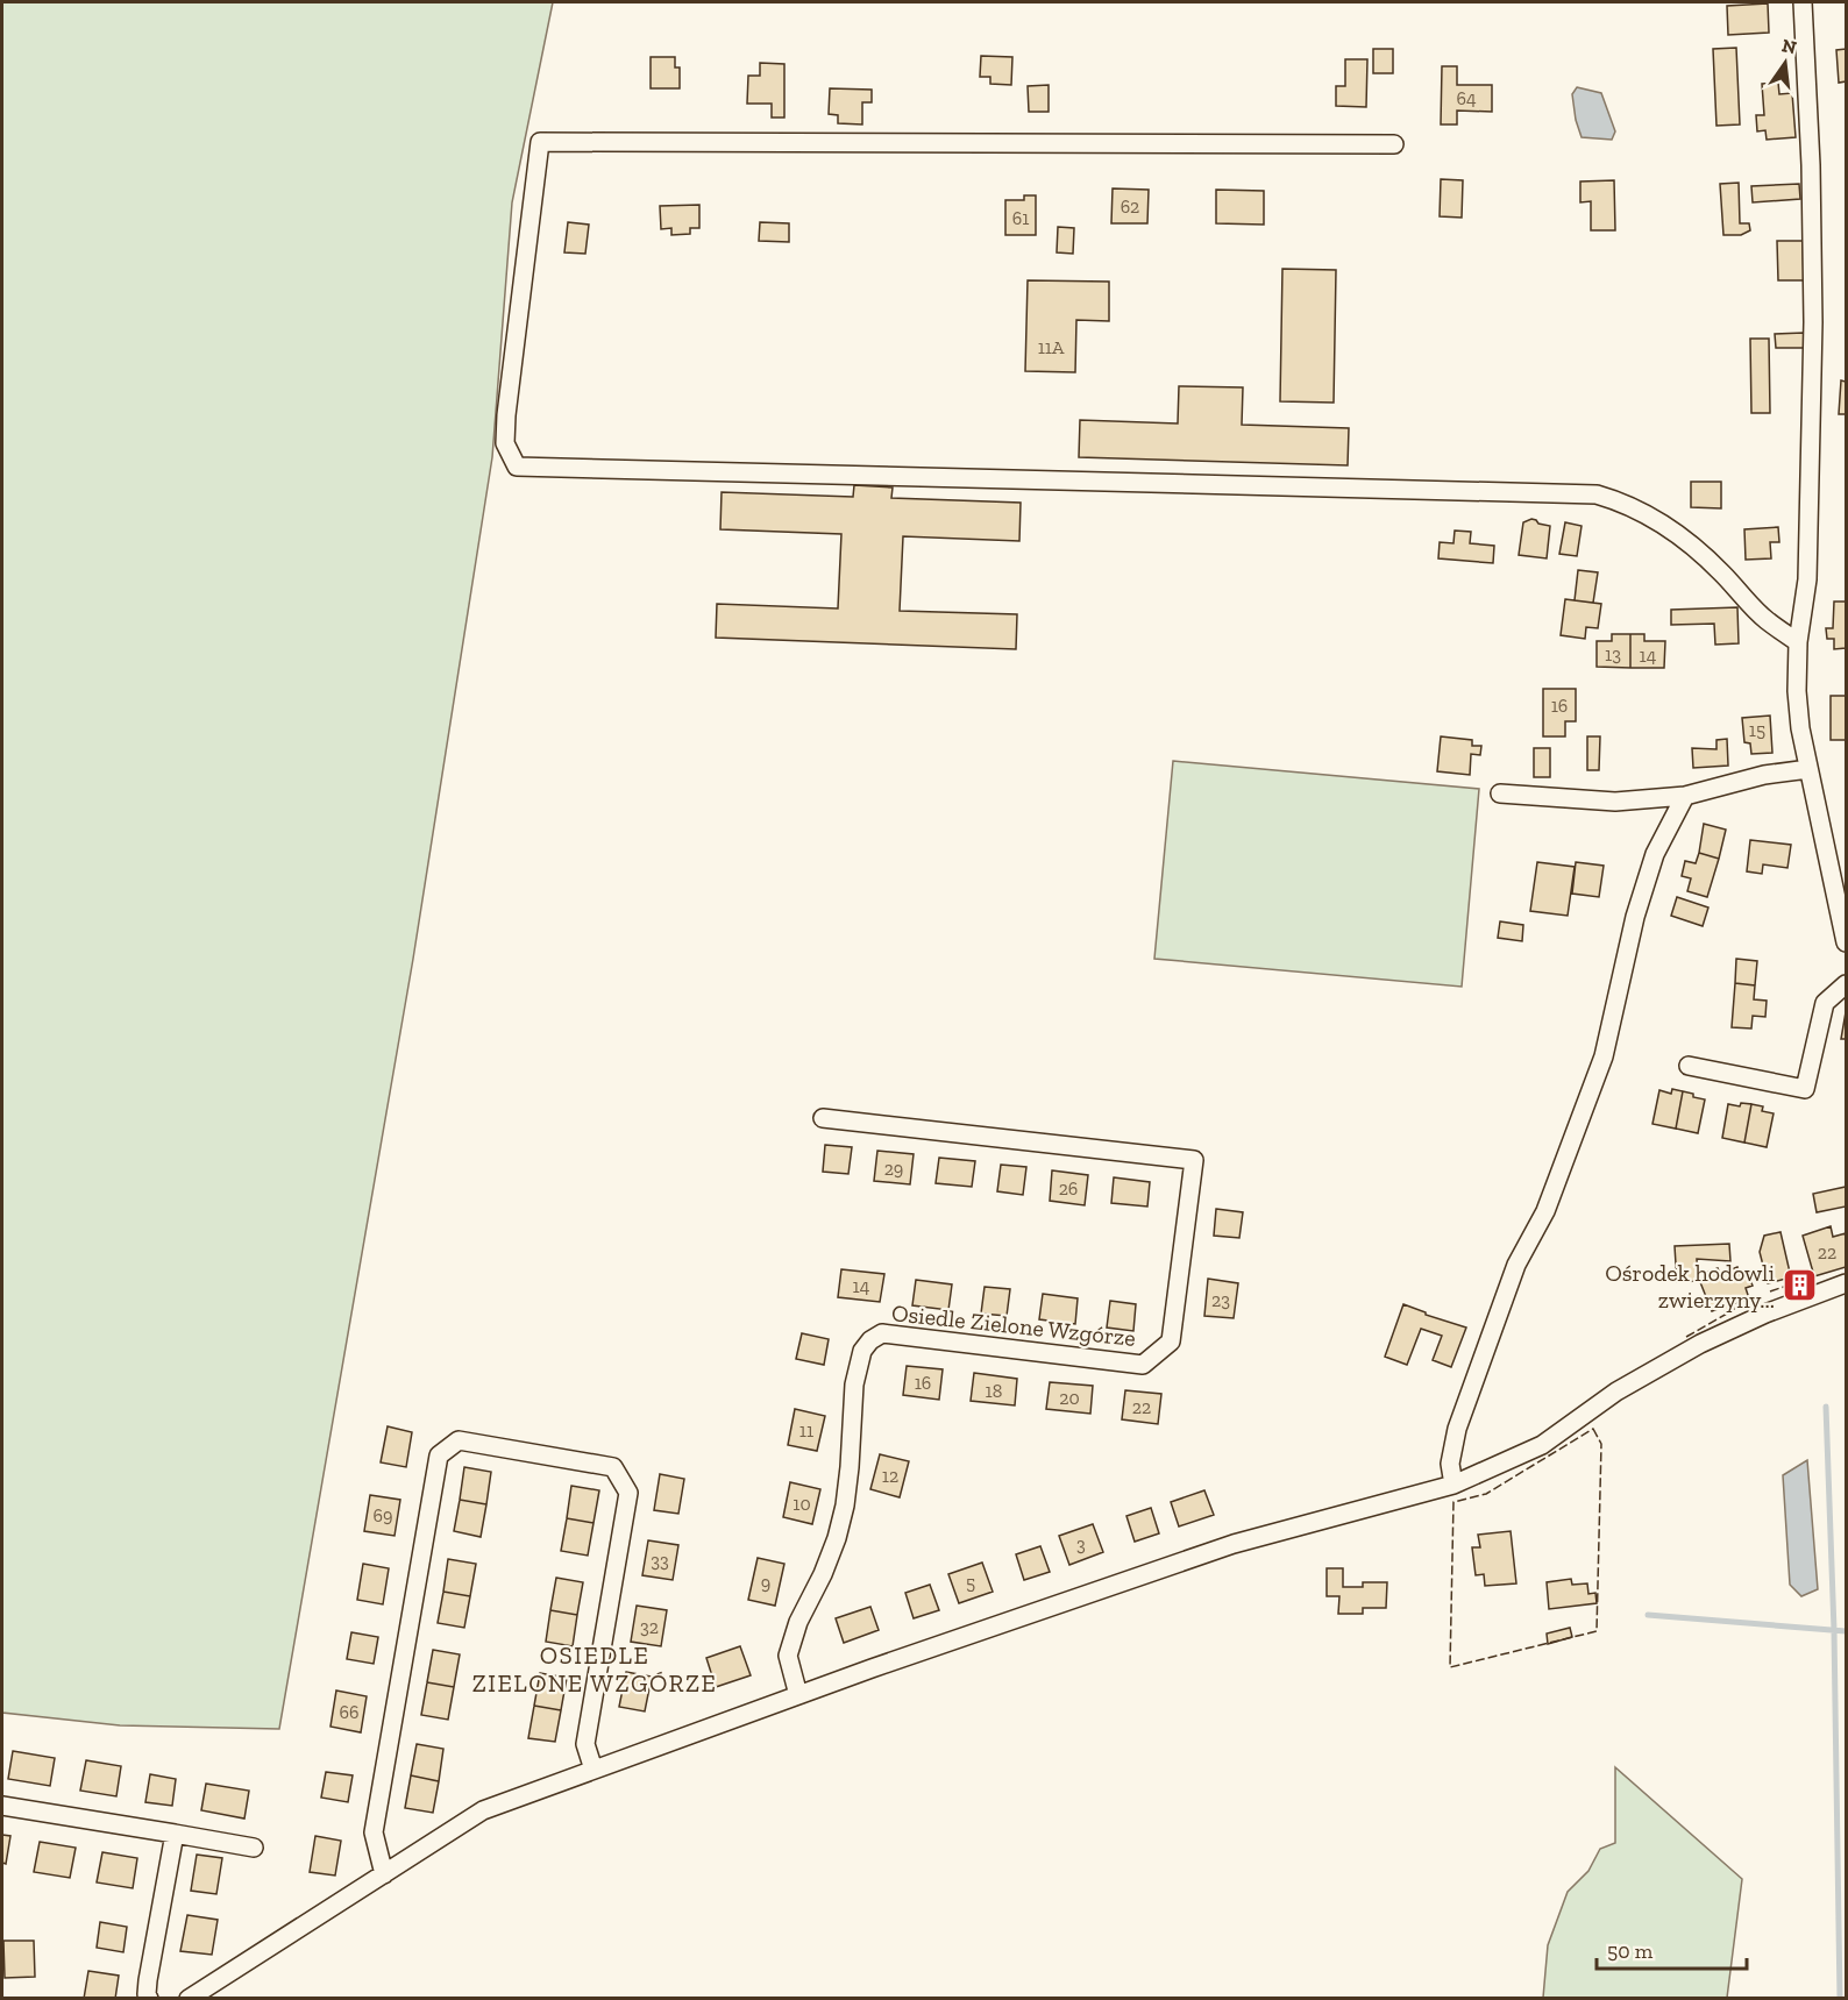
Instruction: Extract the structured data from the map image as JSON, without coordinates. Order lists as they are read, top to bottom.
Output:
{
  "streets": {
    "street": ["Osiedle Zielone Wzgórze"]
  },
  "districts": ["OSIEDLE ZIELONE WZGÓRZE"],
  "places": {
    "building": ["Ośrodek hodowli zwierzyny..."]
  },
  "house_numbers": [
    "64",
    "62",
    "61",
    "11A",
    "13",
    "14",
    "16",
    "15",
    "29",
    "26",
    "22",
    "14",
    "23",
    "16",
    "18",
    "20",
    "22",
    "11",
    "12",
    "10",
    "69",
    "3",
    "33",
    "9",
    "5",
    "32",
    "66"
  ],
  "scale_bar": "50 m",
  "north": "top"
}
